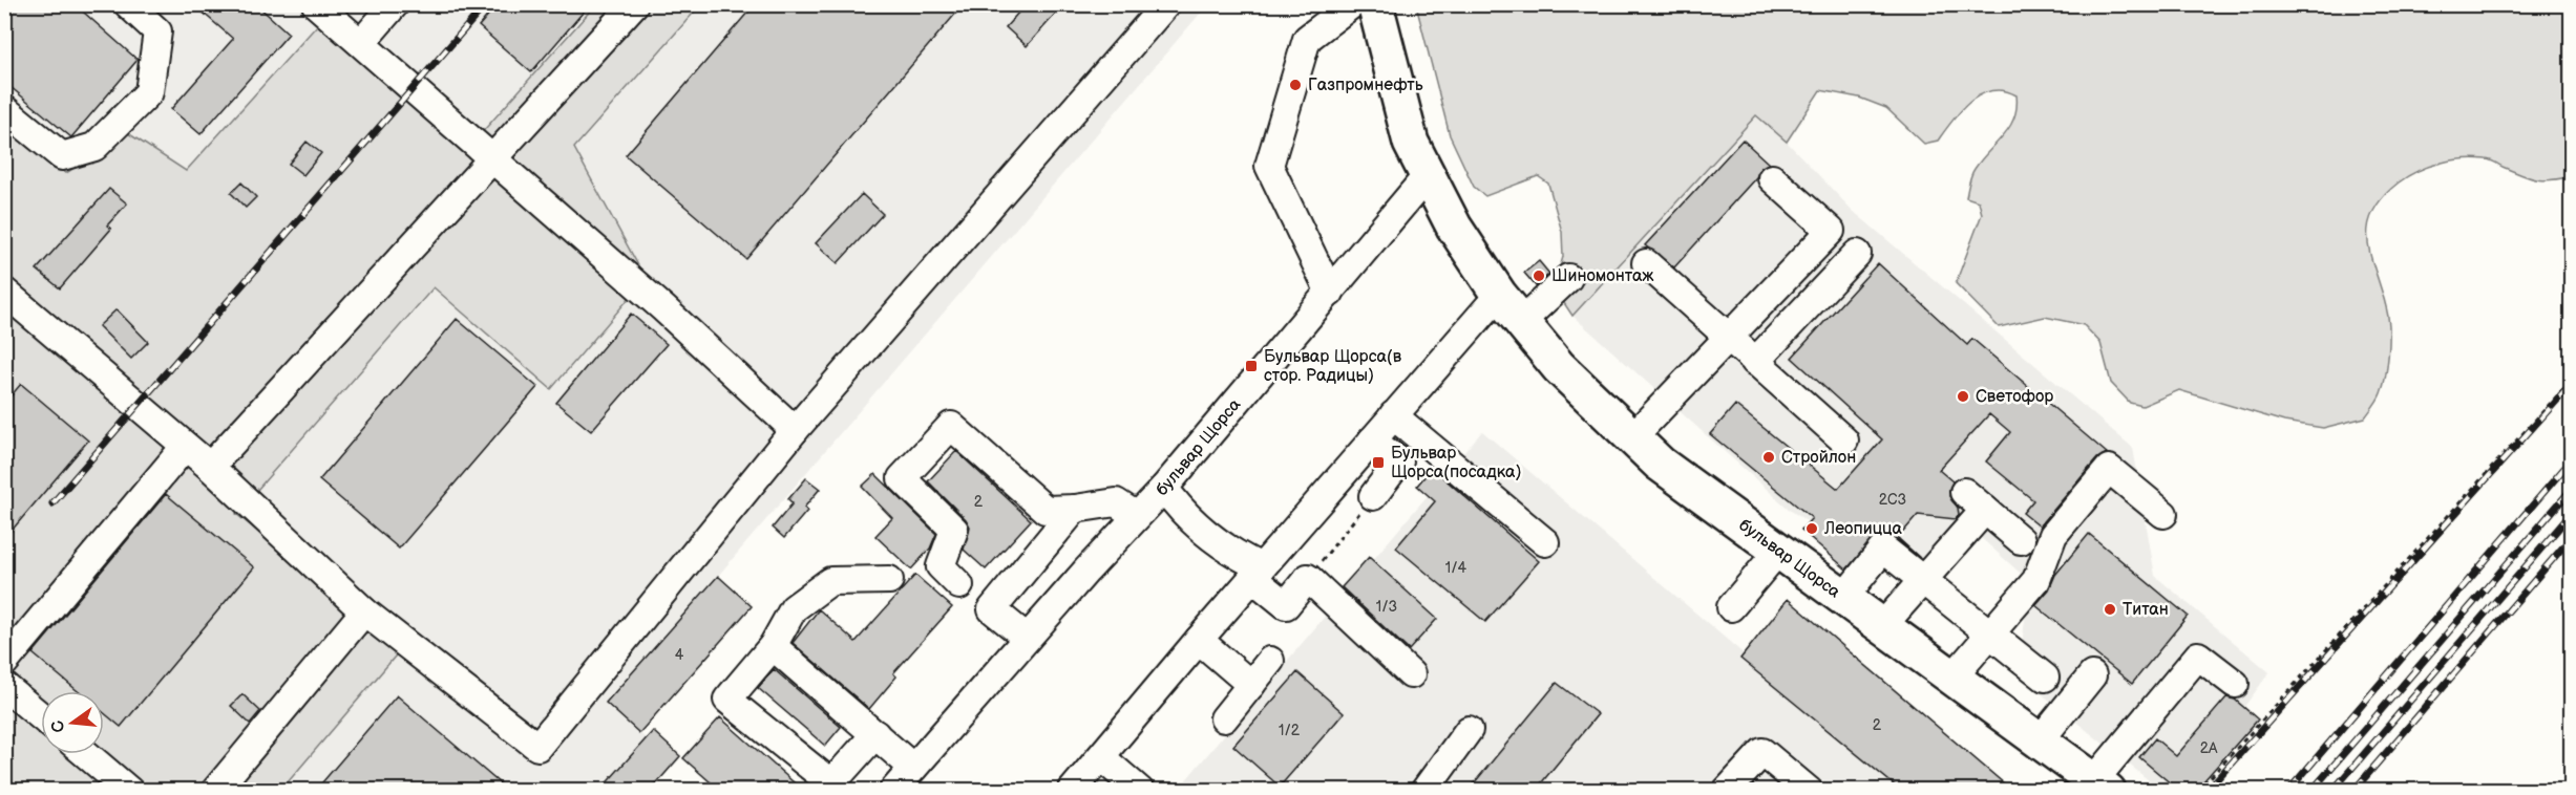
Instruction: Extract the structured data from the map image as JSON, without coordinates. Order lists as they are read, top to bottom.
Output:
{
  "streets": {
    "main road": ["бульвар Щорса"]
  },
  "places": {
    "other": [
      "Газпромнефть",
      "Шиномонтаж",
      "Светофор",
      "Стройлон",
      "Леопицца",
      "Титан"
    ],
    "transit": ["Бульвар Щорса(в стор. Радицы)", "Бульвар Щорса(посадка)"]
  },
  "house_numbers": [
    "2С3",
    "2",
    "1/4",
    "1/3",
    "4",
    "2",
    "1/2",
    "2А"
  ],
  "north": "left"
}
